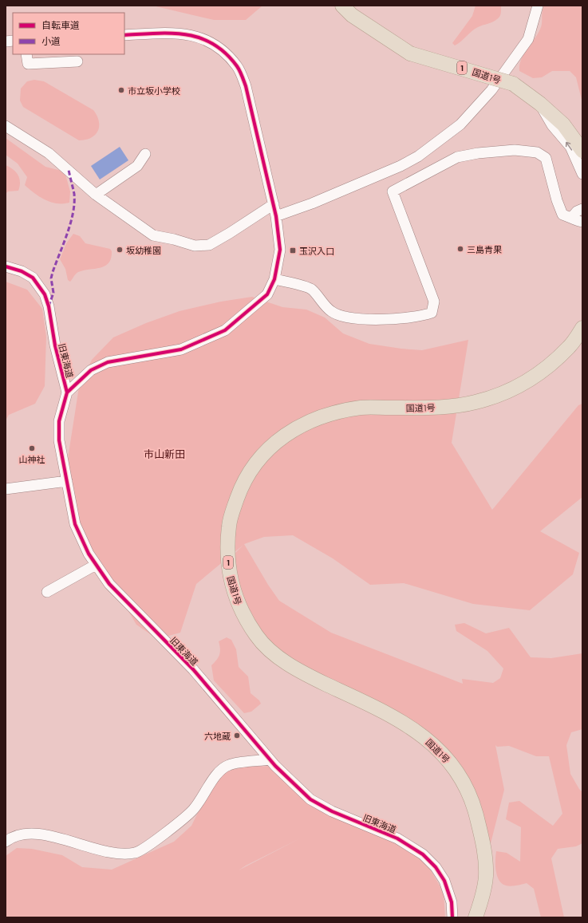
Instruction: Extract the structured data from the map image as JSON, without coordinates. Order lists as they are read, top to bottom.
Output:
{
  "streets": {
    "highway": ["1", "国道1号"],
    "street": ["旧東海道"]
  },
  "districts": ["市山新田"],
  "places": {
    "other": [
      "市立坂小学校",
      "三島青果",
      "坂幼稚園",
      "山神社",
      "六地蔵"
    ],
    "transit": ["玉沢入口"]
  },
  "legend": ["自転車道", "小道"]
}
